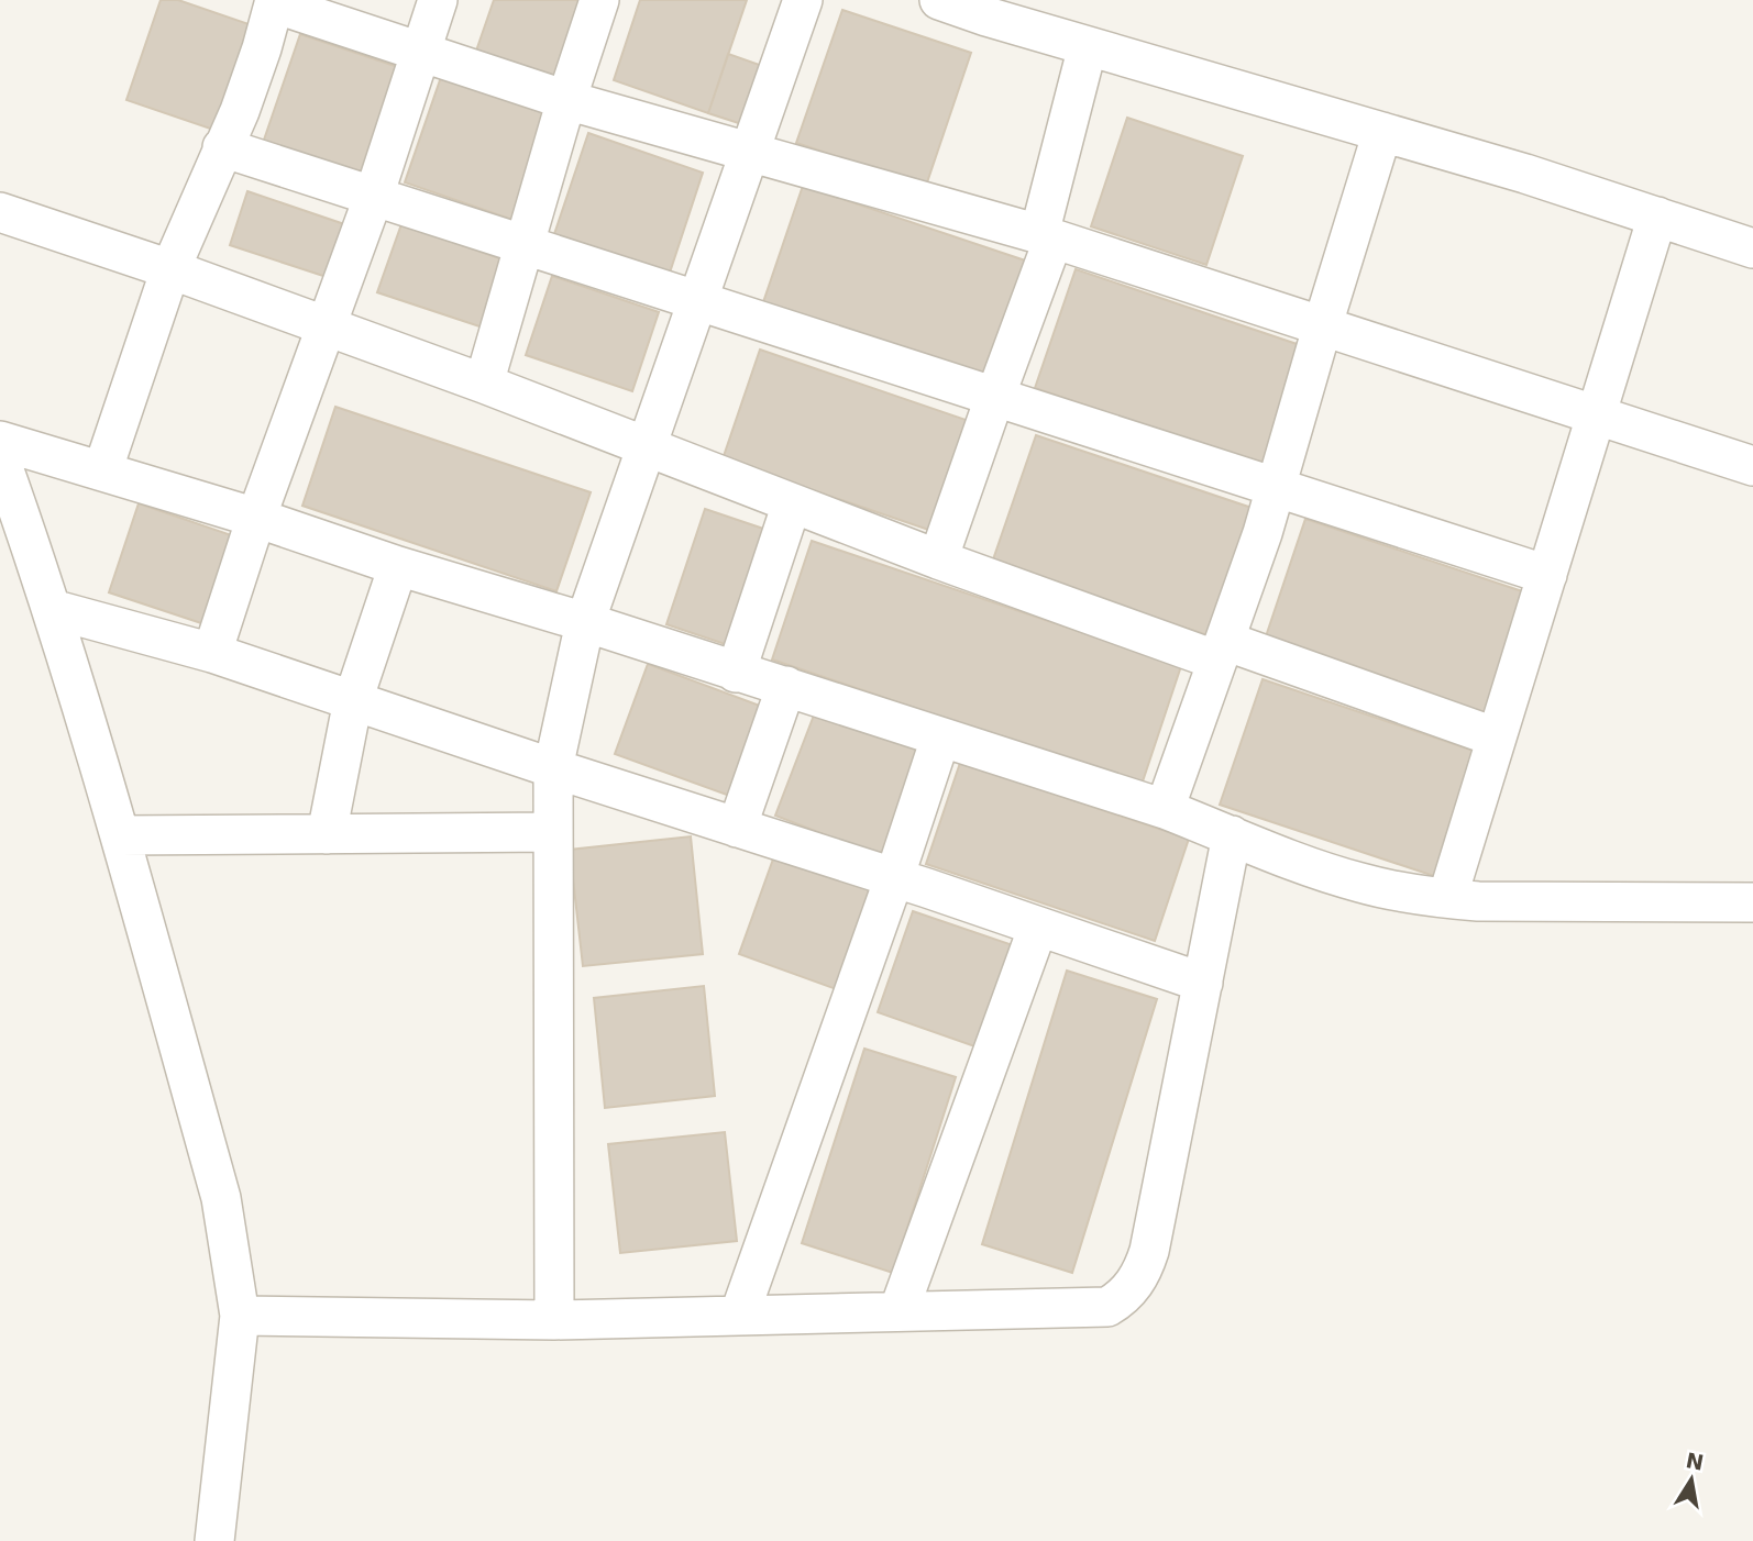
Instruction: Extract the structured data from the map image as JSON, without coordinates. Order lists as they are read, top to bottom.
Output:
{
  "north": "top"
}
